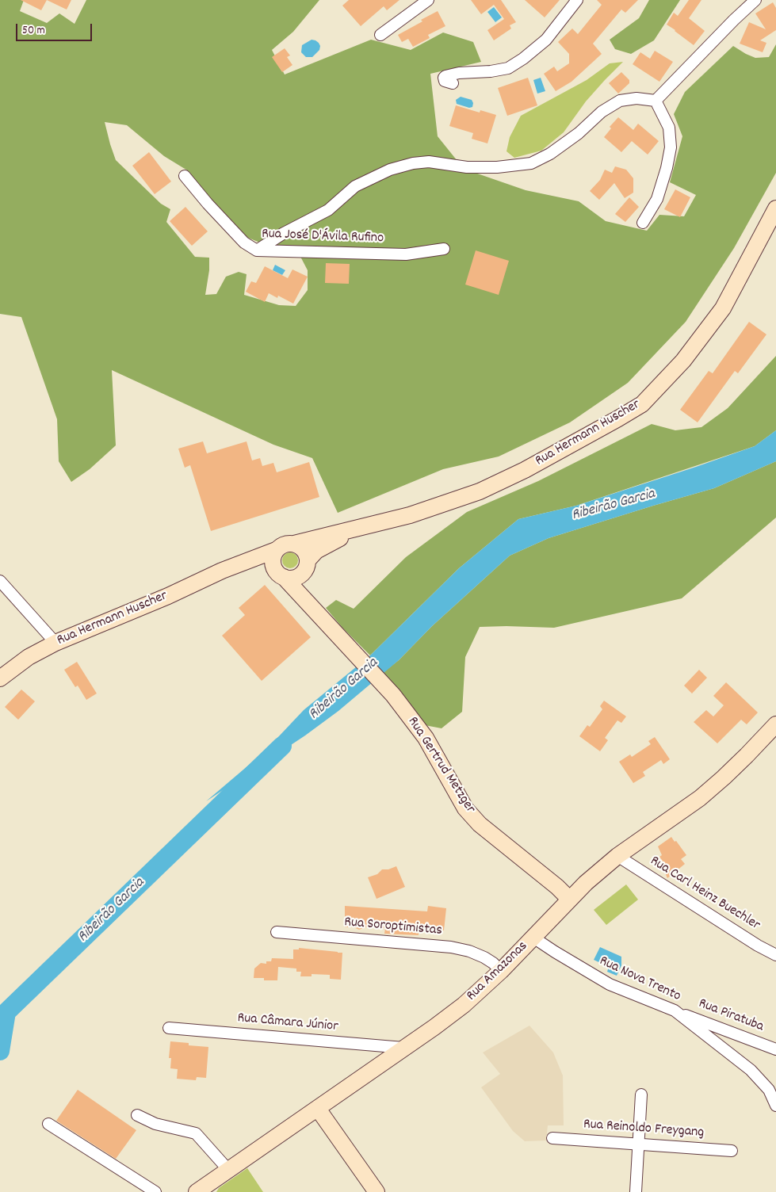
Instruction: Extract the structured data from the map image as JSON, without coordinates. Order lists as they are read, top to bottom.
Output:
{
  "streets": {
    "main road": ["Rua Hermann Huscher", "Rua Gertrud Metzger", "Rua Amazonas"],
    "street": [
      "Rua José D'Ávila Rufino",
      "Rua Carl Heinz Buechler",
      "Rua Soroptimistas",
      "Rua Nova Trento",
      "Rua Piratuba",
      "Rua Câmara Júnior",
      "Rua Reinoldo Freygang"
    ]
  },
  "crossings": [
    ["Rua Hermann Huscher", "Rua Gertrud Metzger"],
    ["Rua Gertrud Metzger", "Rua Amazonas"],
    ["Rua Carl Heinz Buechler", "Rua Amazonas"],
    ["Rua Soroptimistas", "Rua Amazonas"],
    ["Rua Amazonas", "Rua Nova Trento"],
    ["Rua Amazonas", "Rua Câmara Júnior"],
    ["Rua Nova Trento", "Rua Piratuba"]
  ],
  "water": ["Ribeirão Garcia"],
  "scale_bar": "50 m"
}
